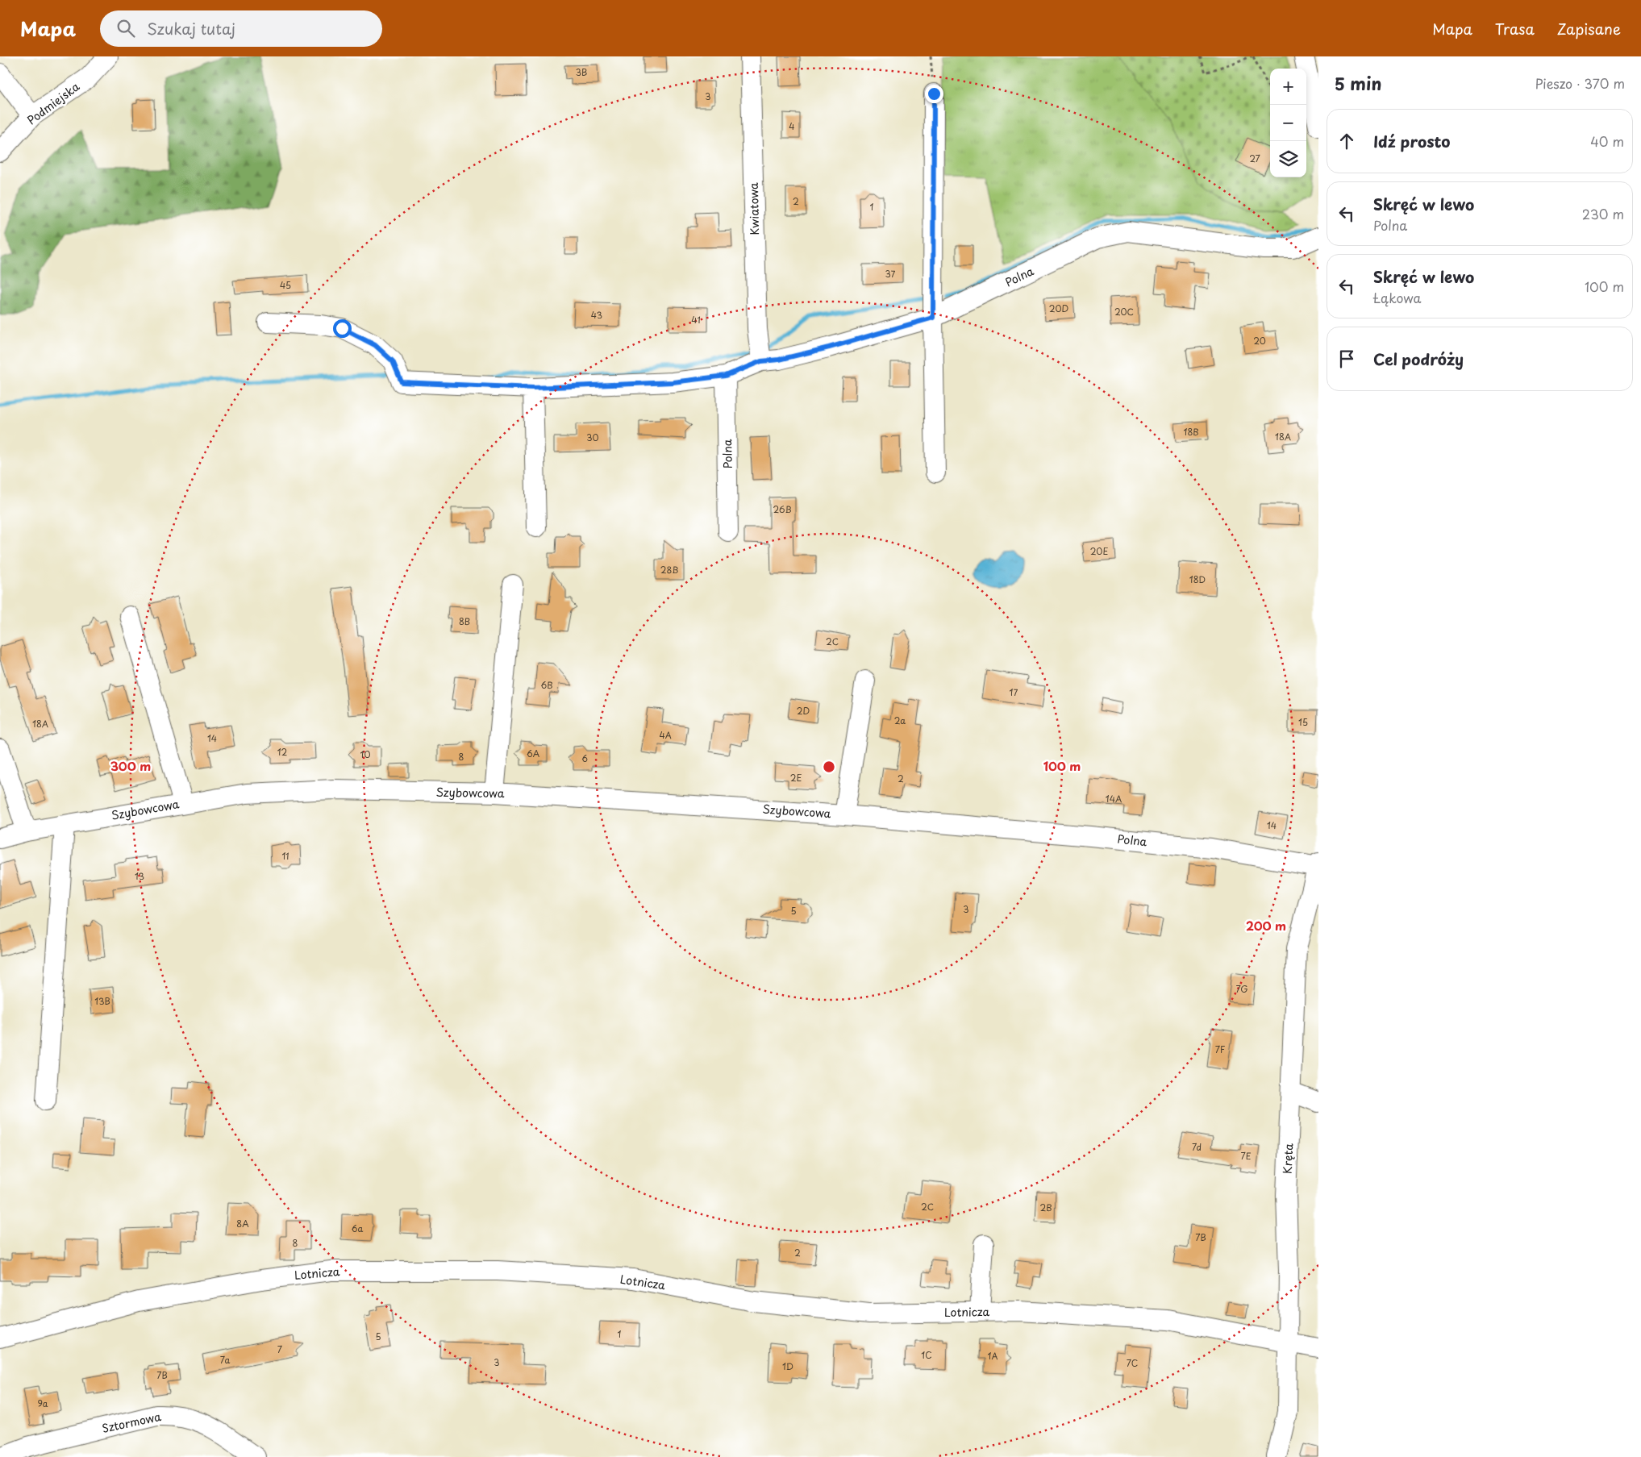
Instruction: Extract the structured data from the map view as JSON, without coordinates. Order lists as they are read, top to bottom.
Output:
{
  "streets": {
    "street": [
      "Podmiejska",
      "Kwiatowa",
      "Polna",
      "Szybowcowa",
      "Kręta",
      "Lotnicza",
      "Sztormowa"
    ]
  },
  "crossings": [
    ["Kwiatowa", "Polna"],
    ["Polna", "Szybowcowa"],
    ["Polna", "Kręta"],
    ["Kręta", "Lotnicza"]
  ],
  "house_numbers": [
    "3B",
    "3",
    "4",
    "27",
    "2",
    "1",
    "37",
    "45",
    "20D",
    "20C",
    "43",
    "41",
    "20",
    "18B",
    "18A",
    "30",
    "26B",
    "20E",
    "28B",
    "18D",
    "8B",
    "2C",
    "6B",
    "17",
    "2D",
    "2a",
    "15",
    "18A",
    "4A",
    "14",
    "12",
    "6A",
    "10",
    "8",
    "6",
    "2E",
    "2",
    "14A",
    "14",
    "11",
    "13",
    "3",
    "5",
    "7G",
    "13B",
    "7F",
    "7d",
    "7E",
    "2C",
    "2B",
    "8A",
    "6a",
    "7B",
    "8",
    "2",
    "1",
    "5",
    "7",
    "1C",
    "1A",
    "7a",
    "3",
    "7C",
    "1D",
    "7B",
    "9a"
  ],
  "page": {
    "header": "Mapa",
    "search": "Szukaj tutaj",
    "nav": ["Mapa", "Trasa", "Zapisane"],
    "heading": ["5 min", "Pieszo · 370 m"],
    "map_buttons": ["+", "−"],
    "list": [
      ["Idź prosto", "40 m"],
      ["Skręć w lewo", "Polna", "230 m"],
      ["Skręć w lewo", "Łąkowa", "100 m"],
      "Cel podróży"
    ]
  },
  "rings": ["100 m", "300 m", "200 m"]
}
